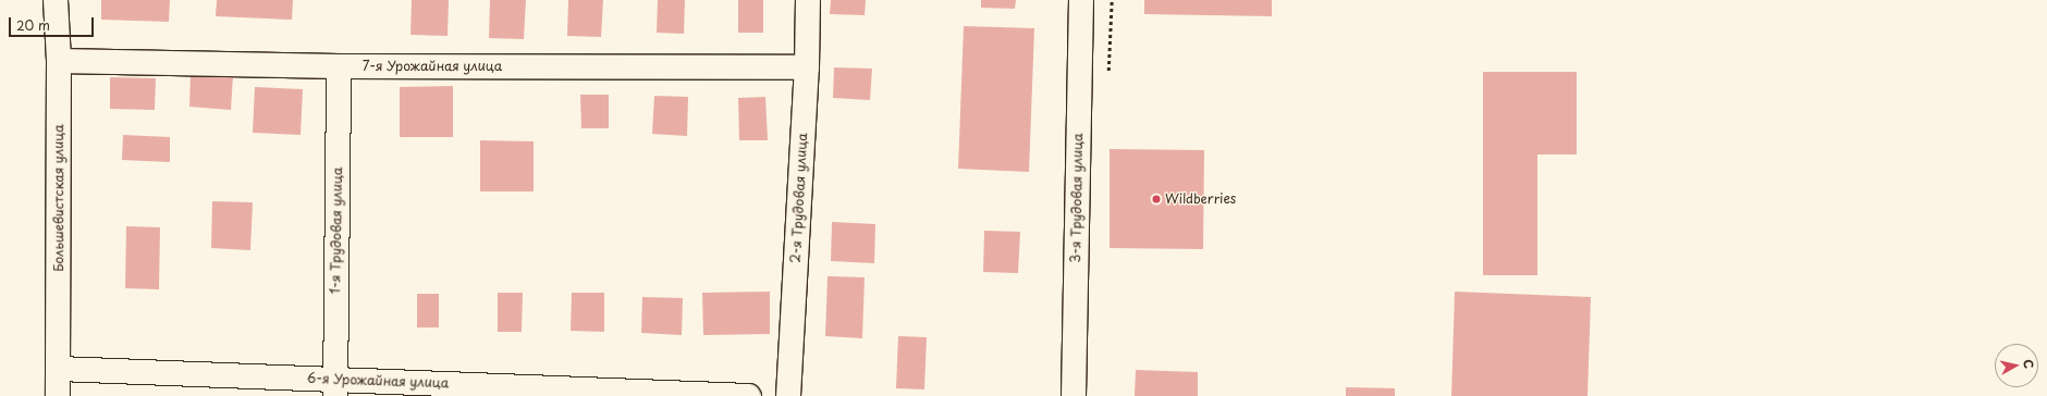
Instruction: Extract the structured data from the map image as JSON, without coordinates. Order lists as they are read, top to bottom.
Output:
{
  "streets": {
    "street": [
      "7-я Урожайная улица",
      "Большевистская улица",
      "2-я Трудовая улица",
      "3-я Трудовая улица",
      "1-я Трудовая улица",
      "6-я Урожайная улица"
    ]
  },
  "crossings": [
    ["7-я Урожайная улица", "Большевистская улица"],
    ["7-я Урожайная улица", "2-я Трудовая улица"],
    ["7-я Урожайная улица", "1-я Трудовая улица"],
    ["Большевистская улица", "6-я Урожайная улица"],
    ["1-я Трудовая улица", "6-я Урожайная улица"]
  ],
  "places": ["Wildberries"],
  "scale_bar": "20 m",
  "north": "right"
}
